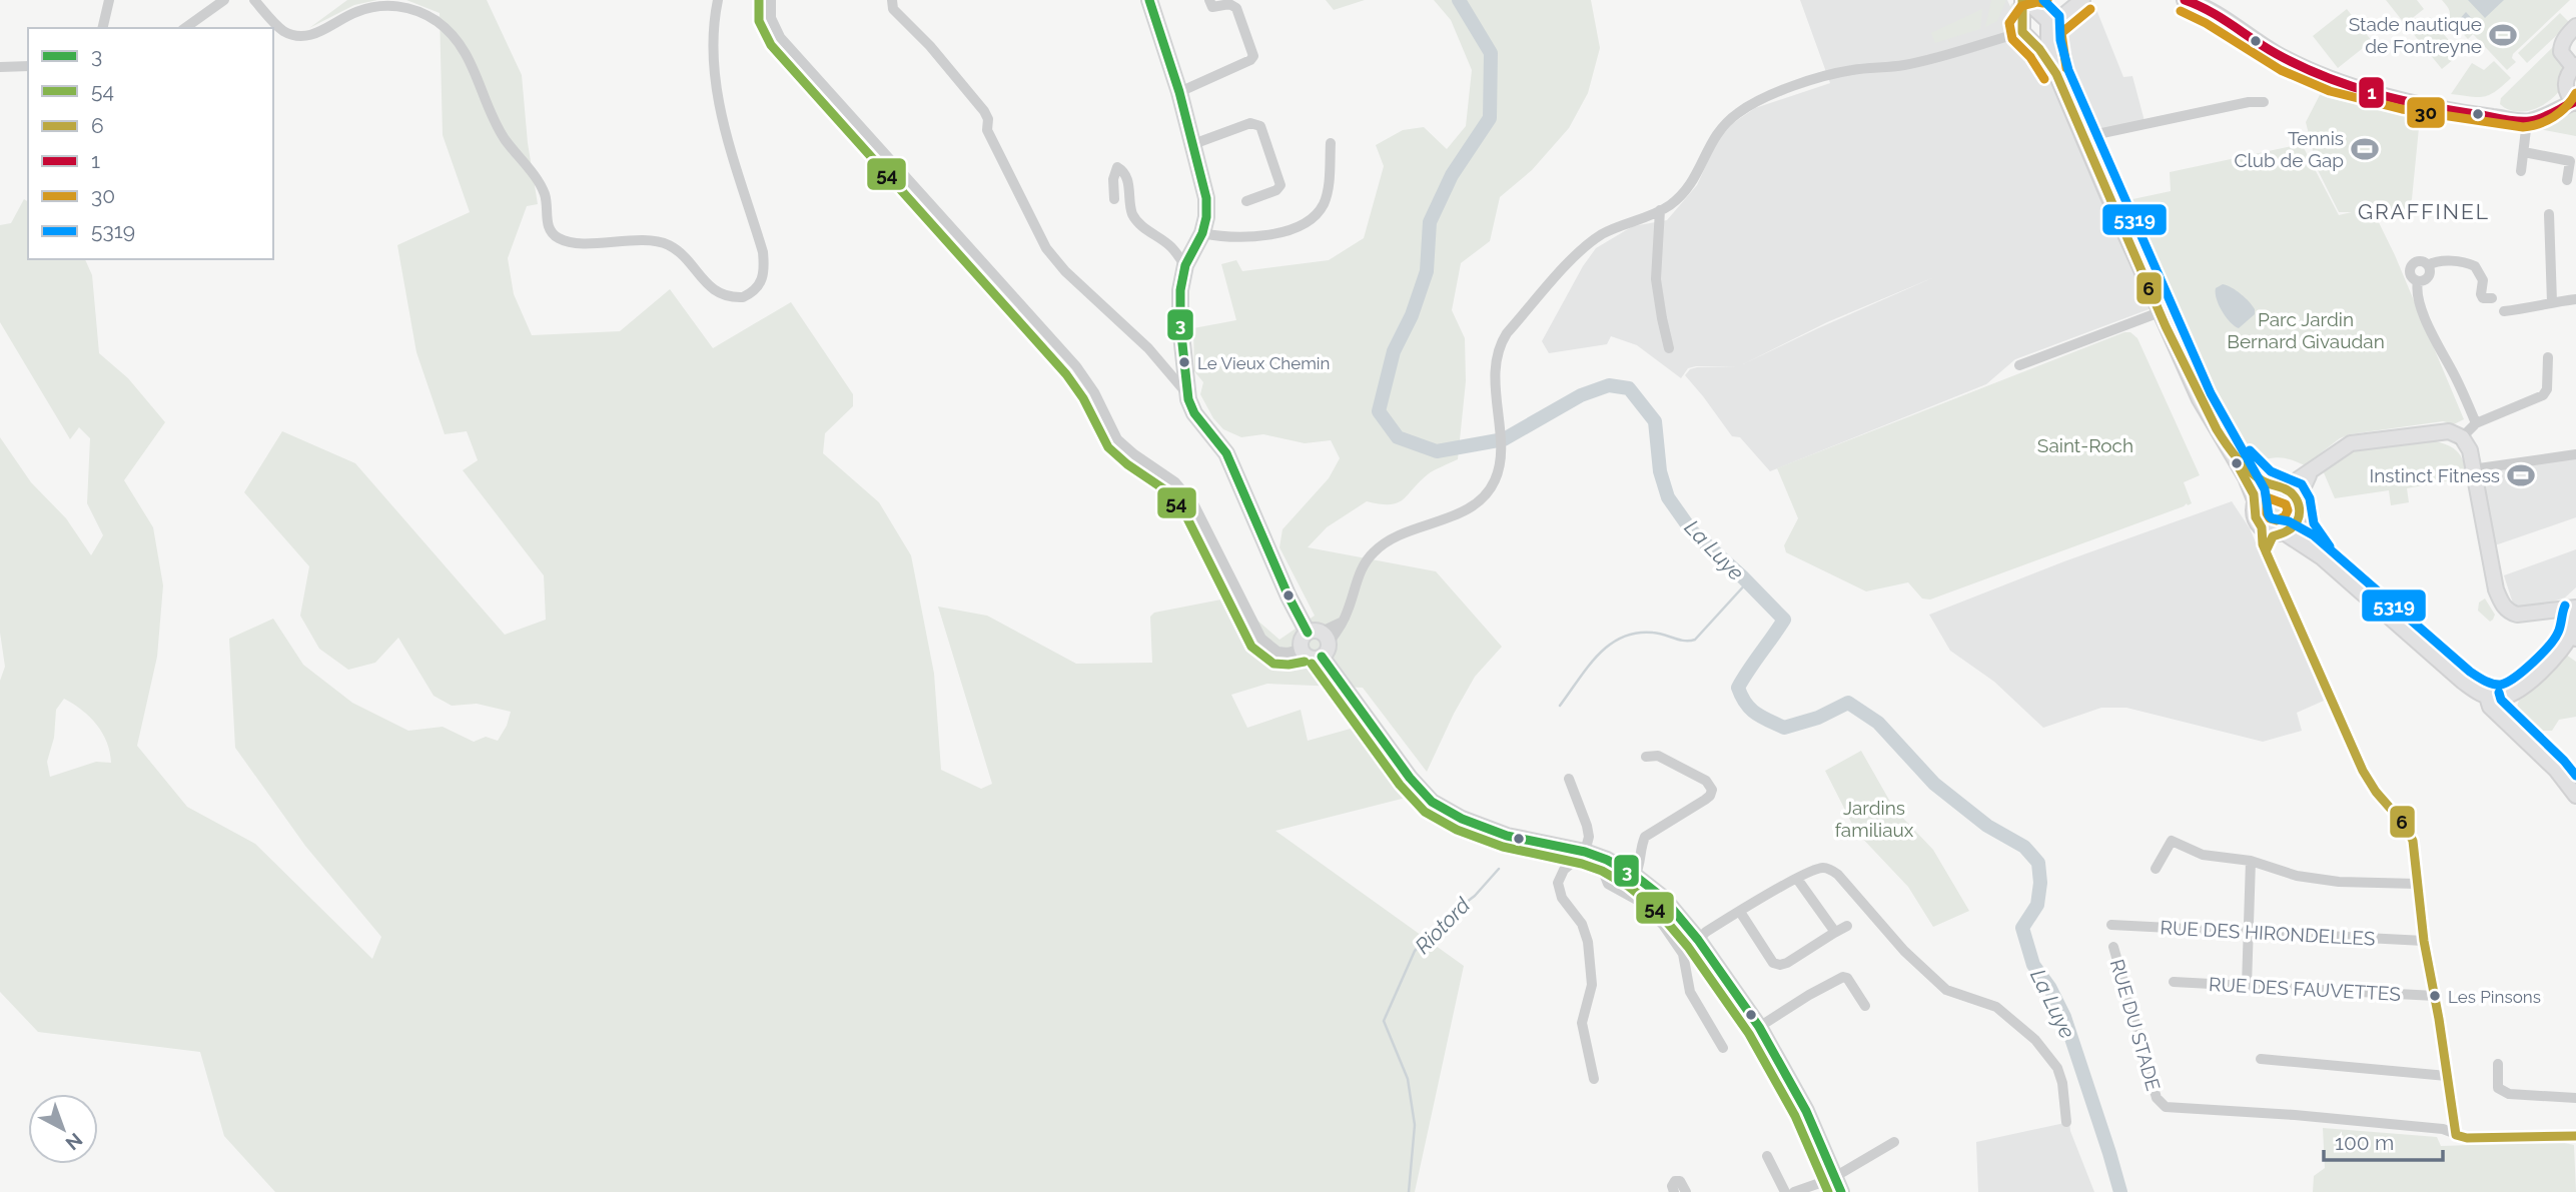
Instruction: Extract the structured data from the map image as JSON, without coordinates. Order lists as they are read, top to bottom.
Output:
{
  "streets": {
    "street": ["RUE DES HIRONDELLES", "RUE DES FAUVETTES", "RUE DU STADE"]
  },
  "districts": ["GRAFFINEL"],
  "water": ["La Luye", "Riotord"],
  "parks": ["Parc Jardin Bernard Givaudan", "Saint-Roch", "Jardins familiaux"],
  "places": {
    "sports": ["Stade nautique de Fontreyne", "Tennis Club de Gap", "Instinct Fitness"],
    "other": ["Le Vieux Chemin", "Les Pinsons"]
  },
  "lines": [
    "transit line 3",
    "transit line 54",
    "transit line 6",
    "transit line 1",
    "transit line 30",
    "transit line 5319"
  ],
  "legend": [
    "3",
    "54",
    "6",
    "1",
    "30",
    "5319"
  ],
  "scale_bar": "100 m",
  "north": "bottom right"
}
